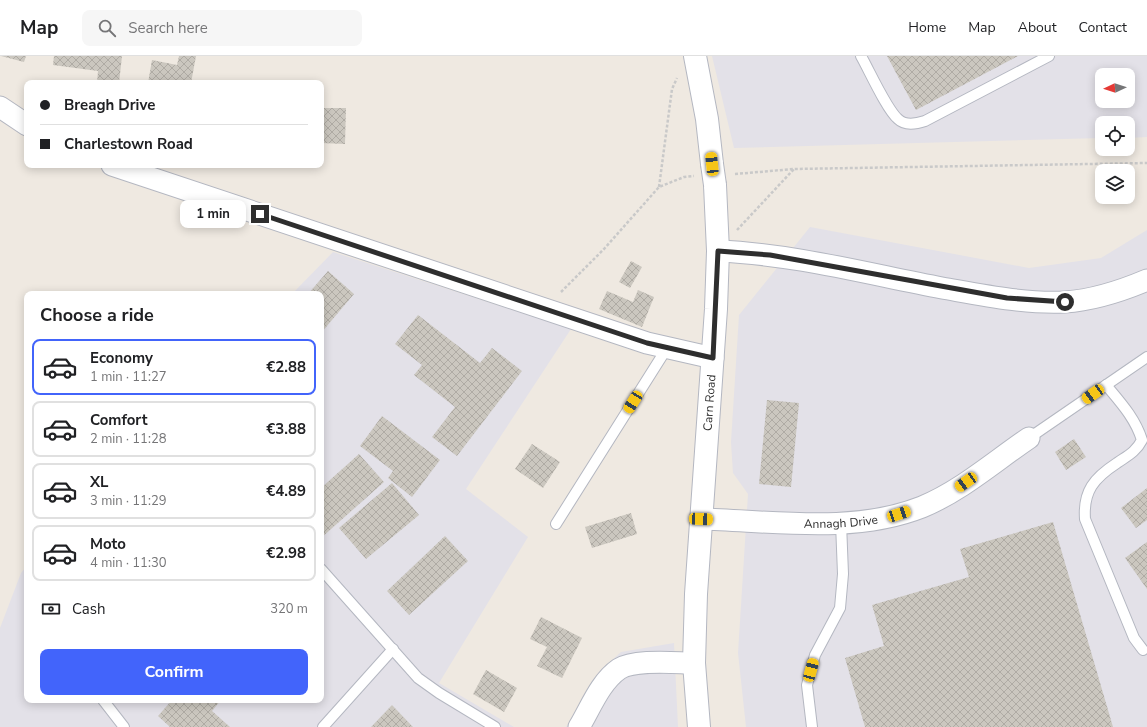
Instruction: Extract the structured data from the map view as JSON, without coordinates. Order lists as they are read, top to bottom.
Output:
{
  "streets": {
    "main road": ["Carn Road"],
    "street": ["Annagh Drive"]
  },
  "crossings": [
    ["Carn Road", "Annagh Drive"]
  ],
  "north": "left",
  "page": {
    "header": "Map",
    "search": "Search here",
    "nav": [
      "Home",
      "Map",
      "About",
      "Contact"
    ],
    "banner": ["Breagh Drive", "Charlestown Road"],
    "bubble": "1 min",
    "heading": "Choose a ride",
    "list": [
      {
        "name": "Economy",
        "note": "1 min · 11:27",
        "value": "€2.88"
      },
      {
        "name": "Comfort",
        "note": "2 min · 11:28",
        "value": "€3.88"
      },
      {
        "name": "XL",
        "note": "3 min · 11:29",
        "value": "€4.89"
      },
      {
        "name": "Moto",
        "note": "4 min · 11:30",
        "value": "€2.98"
      }
    ],
    "pay": ["Cash", "320 m"],
    "buttons": "Confirm"
  }
}
